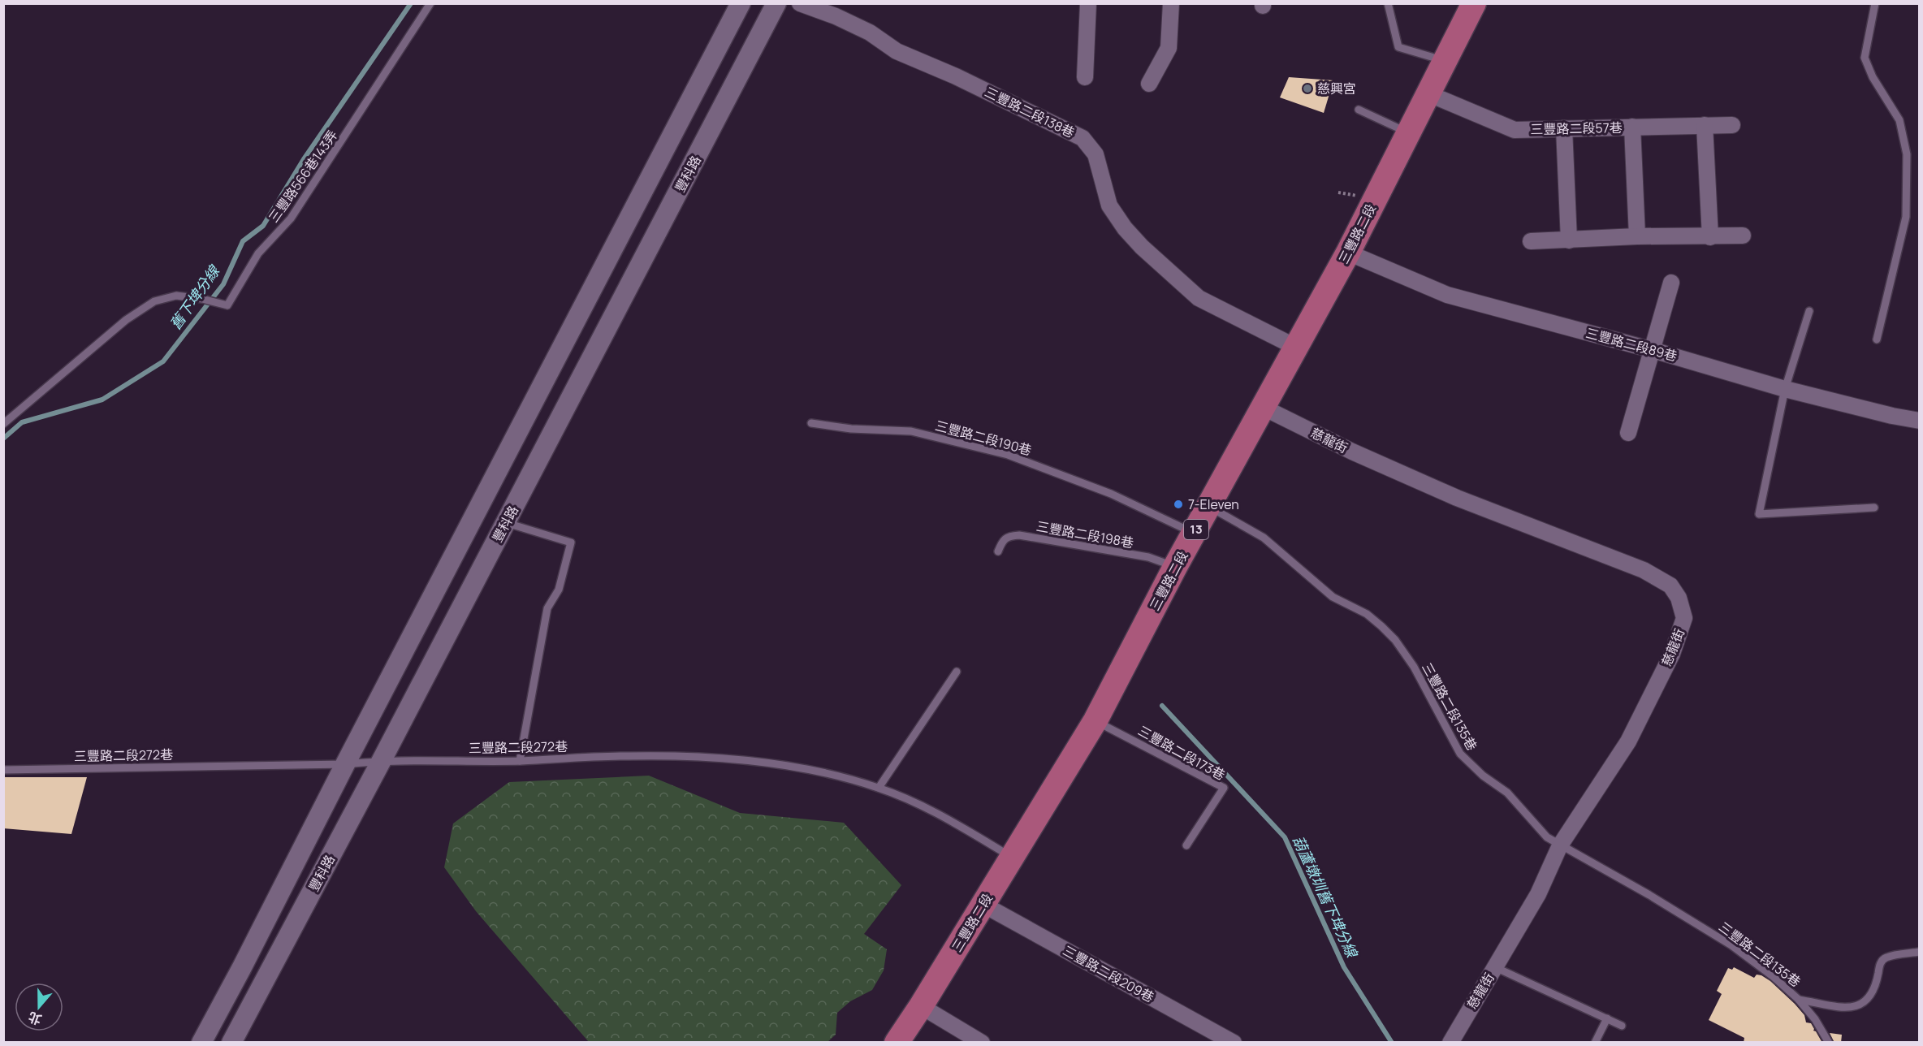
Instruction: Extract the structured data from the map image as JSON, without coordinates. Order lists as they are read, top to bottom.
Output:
{
  "streets": {
    "main road": ["三豐路二段", "13"],
    "street": [
      "三豐路二段138巷",
      "三豐路二段57巷",
      "豐科路",
      "三豐路二段89巷",
      "慈龍街",
      "三豐路二段209巷"
    ],
    "lane": [
      "三豐路566巷143弄",
      "三豐路二段190巷",
      "三豐路二段198巷",
      "三豐路二段135巷",
      "三豐路二段272巷",
      "三豐路二段173巷"
    ]
  },
  "crossings": [
    ["三豐路二段138巷", "三豐路二段"],
    ["三豐路二段57巷", "三豐路二段"],
    ["豐科路", "三豐路二段272巷"],
    ["三豐路二段", "三豐路二段89巷"],
    ["三豐路二段", "三豐路二段190巷"],
    ["三豐路二段", "慈龍街"],
    ["三豐路二段", "三豐路二段198巷"],
    ["三豐路二段", "三豐路二段135巷"],
    ["三豐路二段", "三豐路二段272巷"],
    ["三豐路二段", "三豐路二段173巷"],
    ["三豐路二段", "三豐路二段209巷"],
    ["慈龍街", "三豐路二段135巷"]
  ],
  "water": ["舊下埤分線", "葫蘆墩圳舊下埤分線"],
  "places": ["慈興宮", "7-Eleven"],
  "north": "bottom"
}
